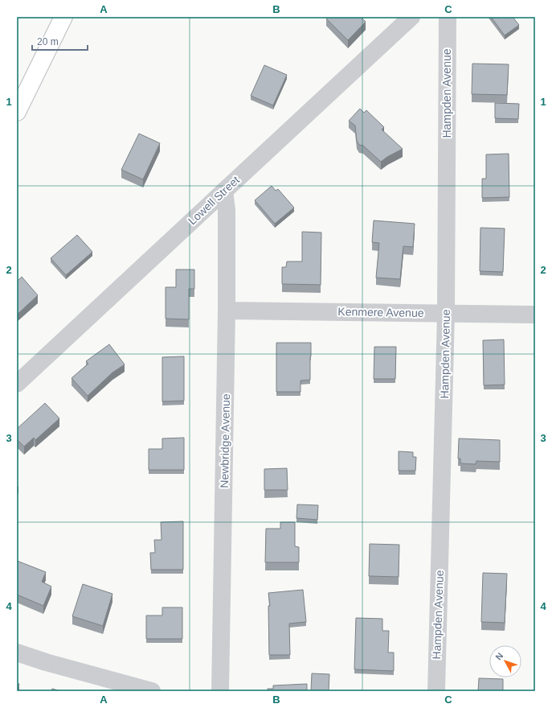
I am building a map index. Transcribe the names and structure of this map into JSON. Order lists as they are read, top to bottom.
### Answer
{
  "streets": {
    "street": [
      "Hampden Avenue",
      "Lowell Street",
      "Kenmere Avenue",
      "Newbridge Avenue"
    ]
  },
  "crossings": [
    ["Hampden Avenue", "Kenmere Avenue"],
    ["Lowell Street", "Newbridge Avenue"],
    ["Kenmere Avenue", "Newbridge Avenue"]
  ],
  "scale_bar": "20 m",
  "north": "top left",
  "grid": {
    "columns": ["A", "B", "C"],
    "rows": [
      "1",
      "2",
      "3",
      "4"
    ]
  }
}
